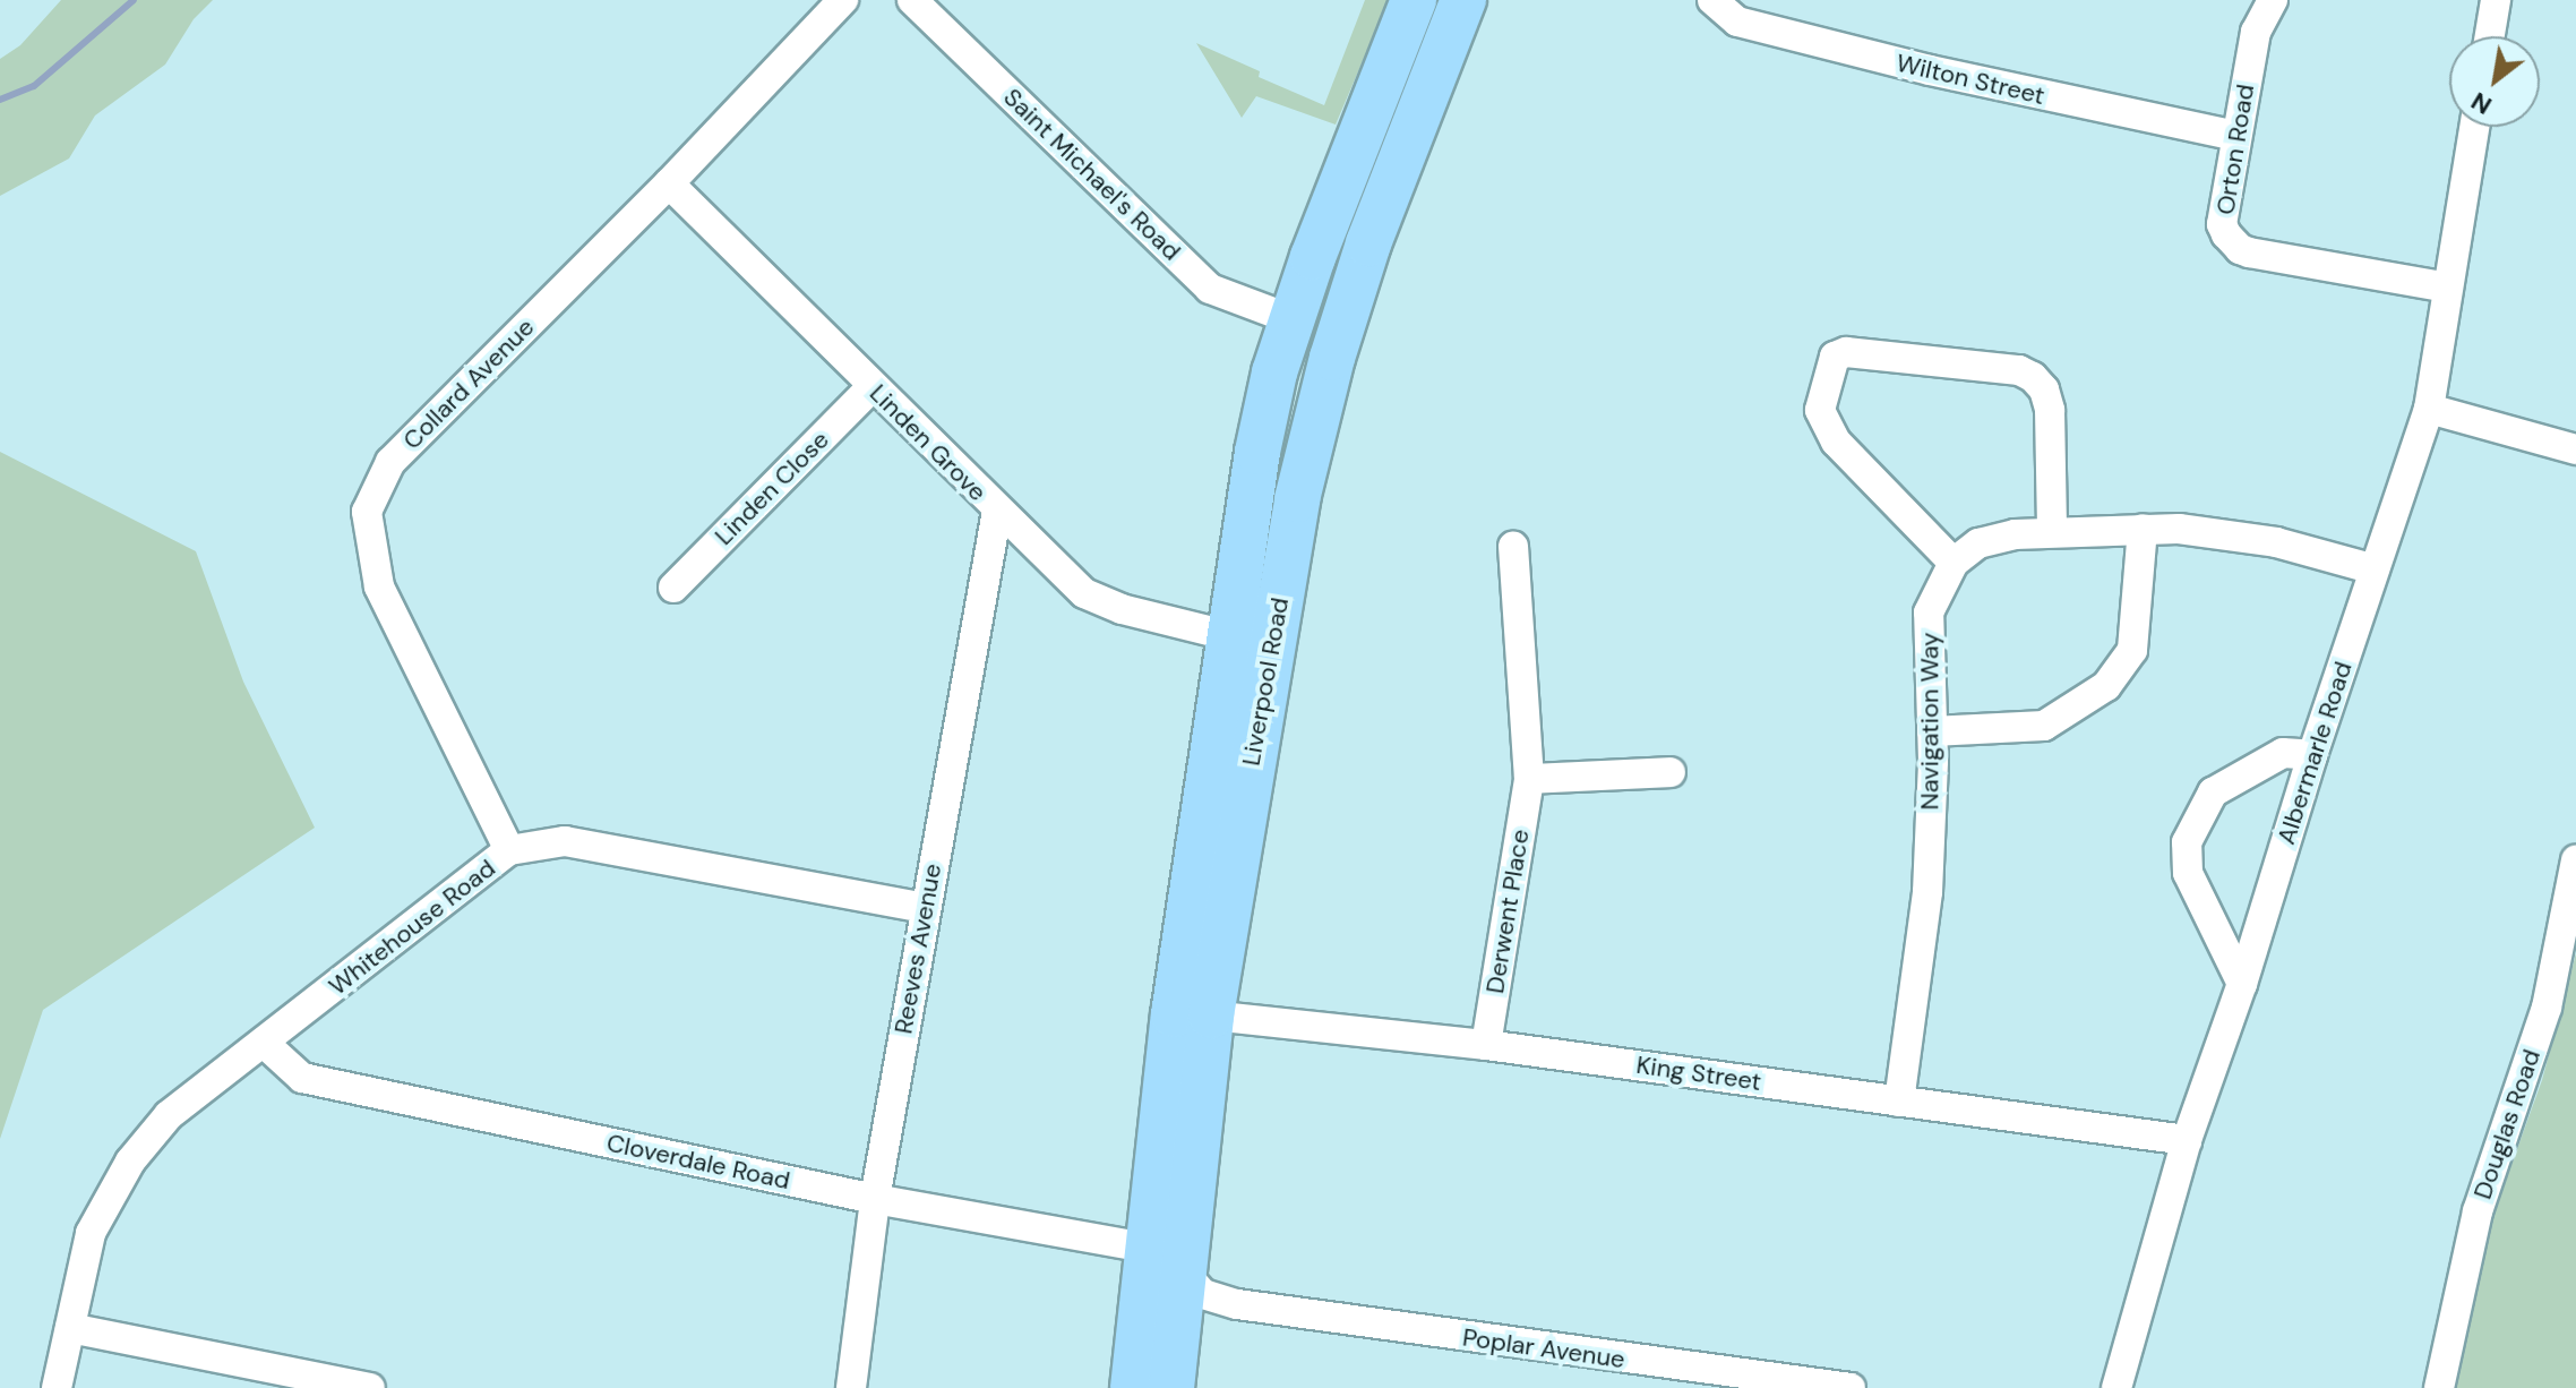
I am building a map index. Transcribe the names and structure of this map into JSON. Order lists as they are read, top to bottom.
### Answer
{
  "streets": {
    "highway": ["Liverpool Road"],
    "street": [
      "Wilton Street",
      "Orton Road",
      "Saint Michael's Road",
      "Collard Avenue",
      "Linden Grove",
      "Linden Close",
      "Navigation Way",
      "Albermarle Road",
      "Derwent Place",
      "Whitehouse Road",
      "Reeves Avenue",
      "King Street",
      "Douglas Road",
      "Cloverdale Road",
      "Poplar Avenue"
    ]
  },
  "crossings": [
    ["Wilton Street", "Orton Road"],
    ["Orton Road", "Albermarle Road"],
    ["Saint Michael's Road", "Liverpool Road"],
    ["Collard Avenue", "Linden Grove"],
    ["Collard Avenue", "Whitehouse Road"],
    ["Linden Grove", "Linden Close"],
    ["Linden Grove", "Liverpool Road"],
    ["Linden Grove", "Reeves Avenue"],
    ["Liverpool Road", "King Street"],
    ["Liverpool Road", "Cloverdale Road"],
    ["Liverpool Road", "Poplar Avenue"],
    ["Navigation Way", "King Street"],
    ["Albermarle Road", "King Street"],
    ["Derwent Place", "King Street"],
    ["Whitehouse Road", "Reeves Avenue"],
    ["Whitehouse Road", "Cloverdale Road"],
    ["Reeves Avenue", "Cloverdale Road"],
    ["Cloverdale Road", "Poplar Avenue"]
  ],
  "north": "bottom left"
}
